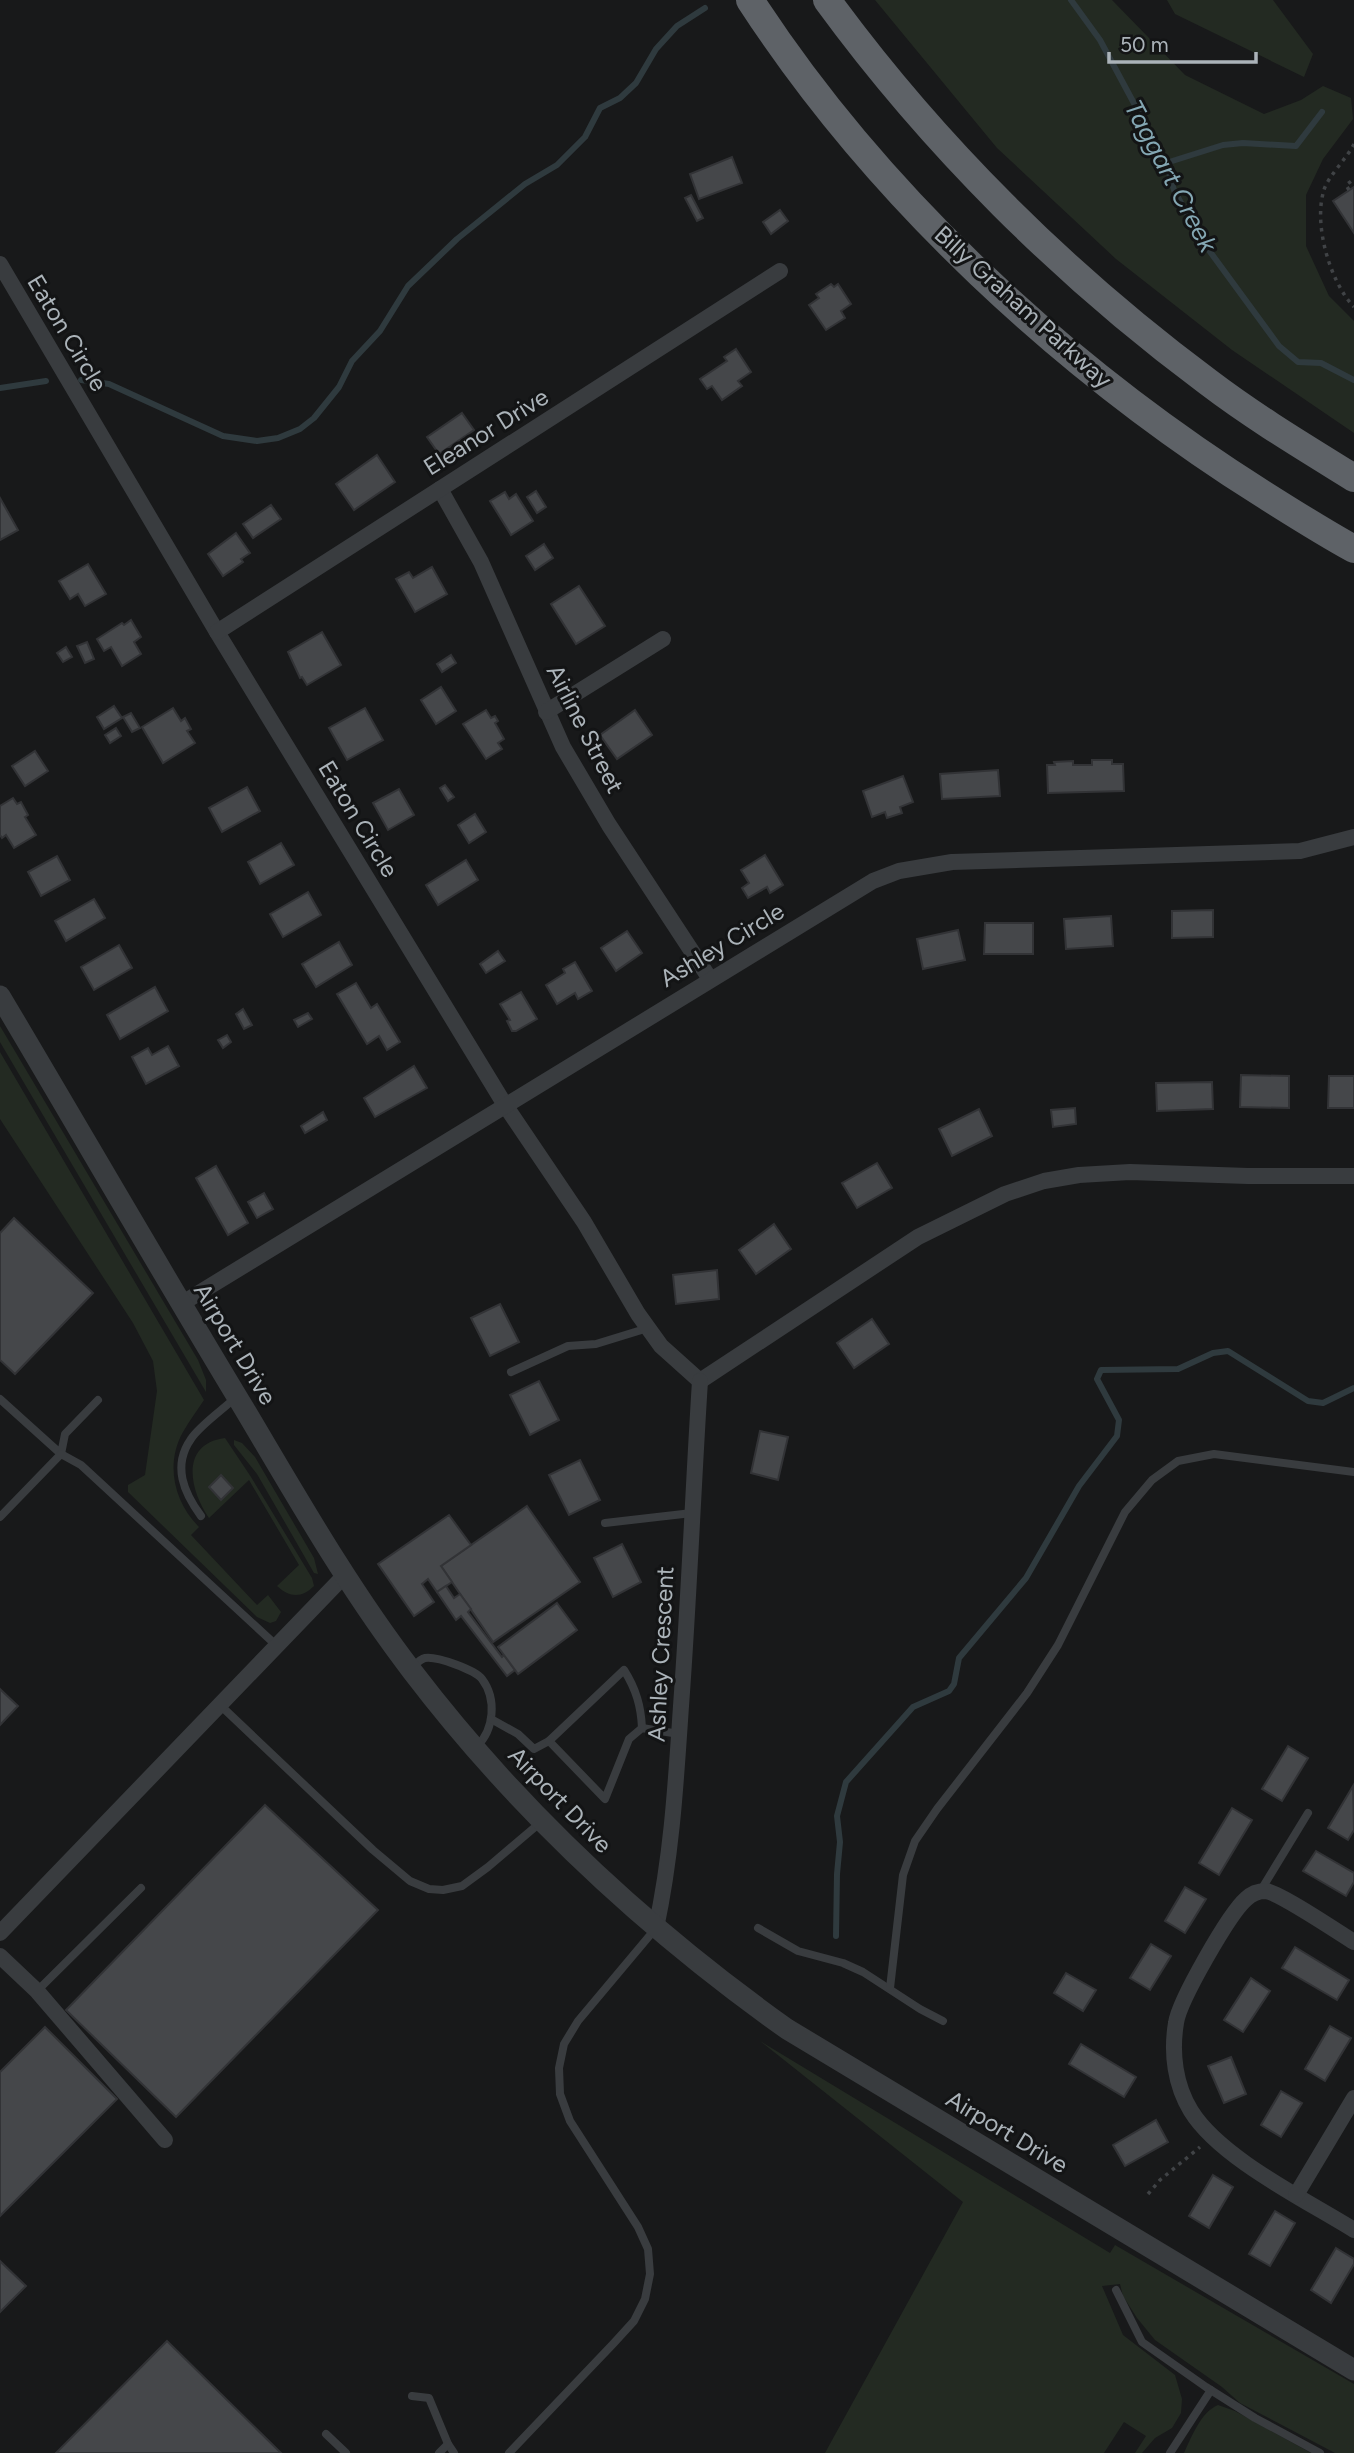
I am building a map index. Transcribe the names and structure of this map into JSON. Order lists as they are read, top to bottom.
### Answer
{
  "streets": {
    "highway": ["Billy Graham Parkway"],
    "street": [
      "Eaton Circle",
      "Eleanor Drive",
      "Airline Street",
      "Ashley Circle",
      "Airport Drive",
      "Ashley Crescent"
    ]
  },
  "crossings": [
    ["Eaton Circle", "Eleanor Drive"],
    ["Eaton Circle", "Ashley Circle"],
    ["Eaton Circle", "Ashley Crescent"],
    ["Eleanor Drive", "Airline Street"],
    ["Airline Street", "Ashley Circle"],
    ["Ashley Circle", "Airport Drive"],
    ["Airport Drive", "Ashley Crescent"]
  ],
  "water": ["Taggart Creek"],
  "scale_bar": "50 m"
}
